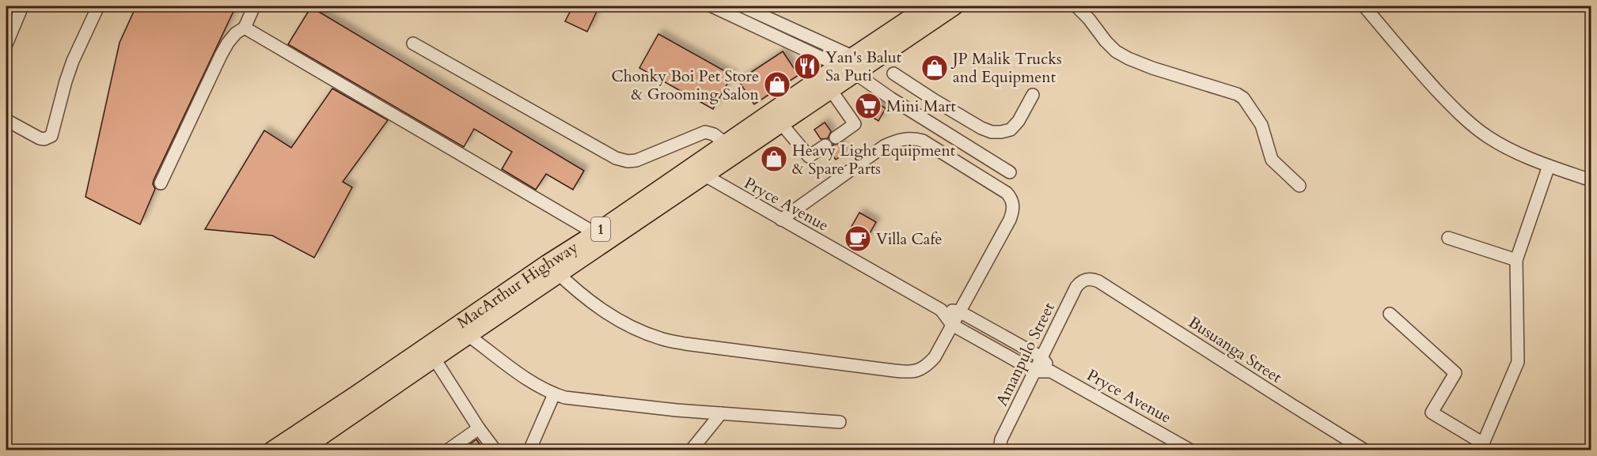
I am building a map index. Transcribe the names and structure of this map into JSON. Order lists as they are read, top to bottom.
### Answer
{
  "streets": {
    "highway": ["1", "MacArthur Highway"],
    "street": ["Pryce Avenue", "Busuanga Street", "Amanpulo Street"]
  },
  "crossings": [
    ["Pryce Avenue", "MacArthur Highway"],
    ["Pryce Avenue", "Amanpulo Street"],
    ["Busuanga Street", "Amanpulo Street"]
  ],
  "places": {
    "restaurant": ["Yan's Balut Sa Puti"],
    "shop": ["JP Malik Trucks and Equipment", "Chonky Boi Pet Store & Grooming Salon", "Heavy Light Equipment & Spare Parts"],
    "supermarket": ["Mini Mart"],
    "cafe": ["Villa Cafe"]
  }
}
